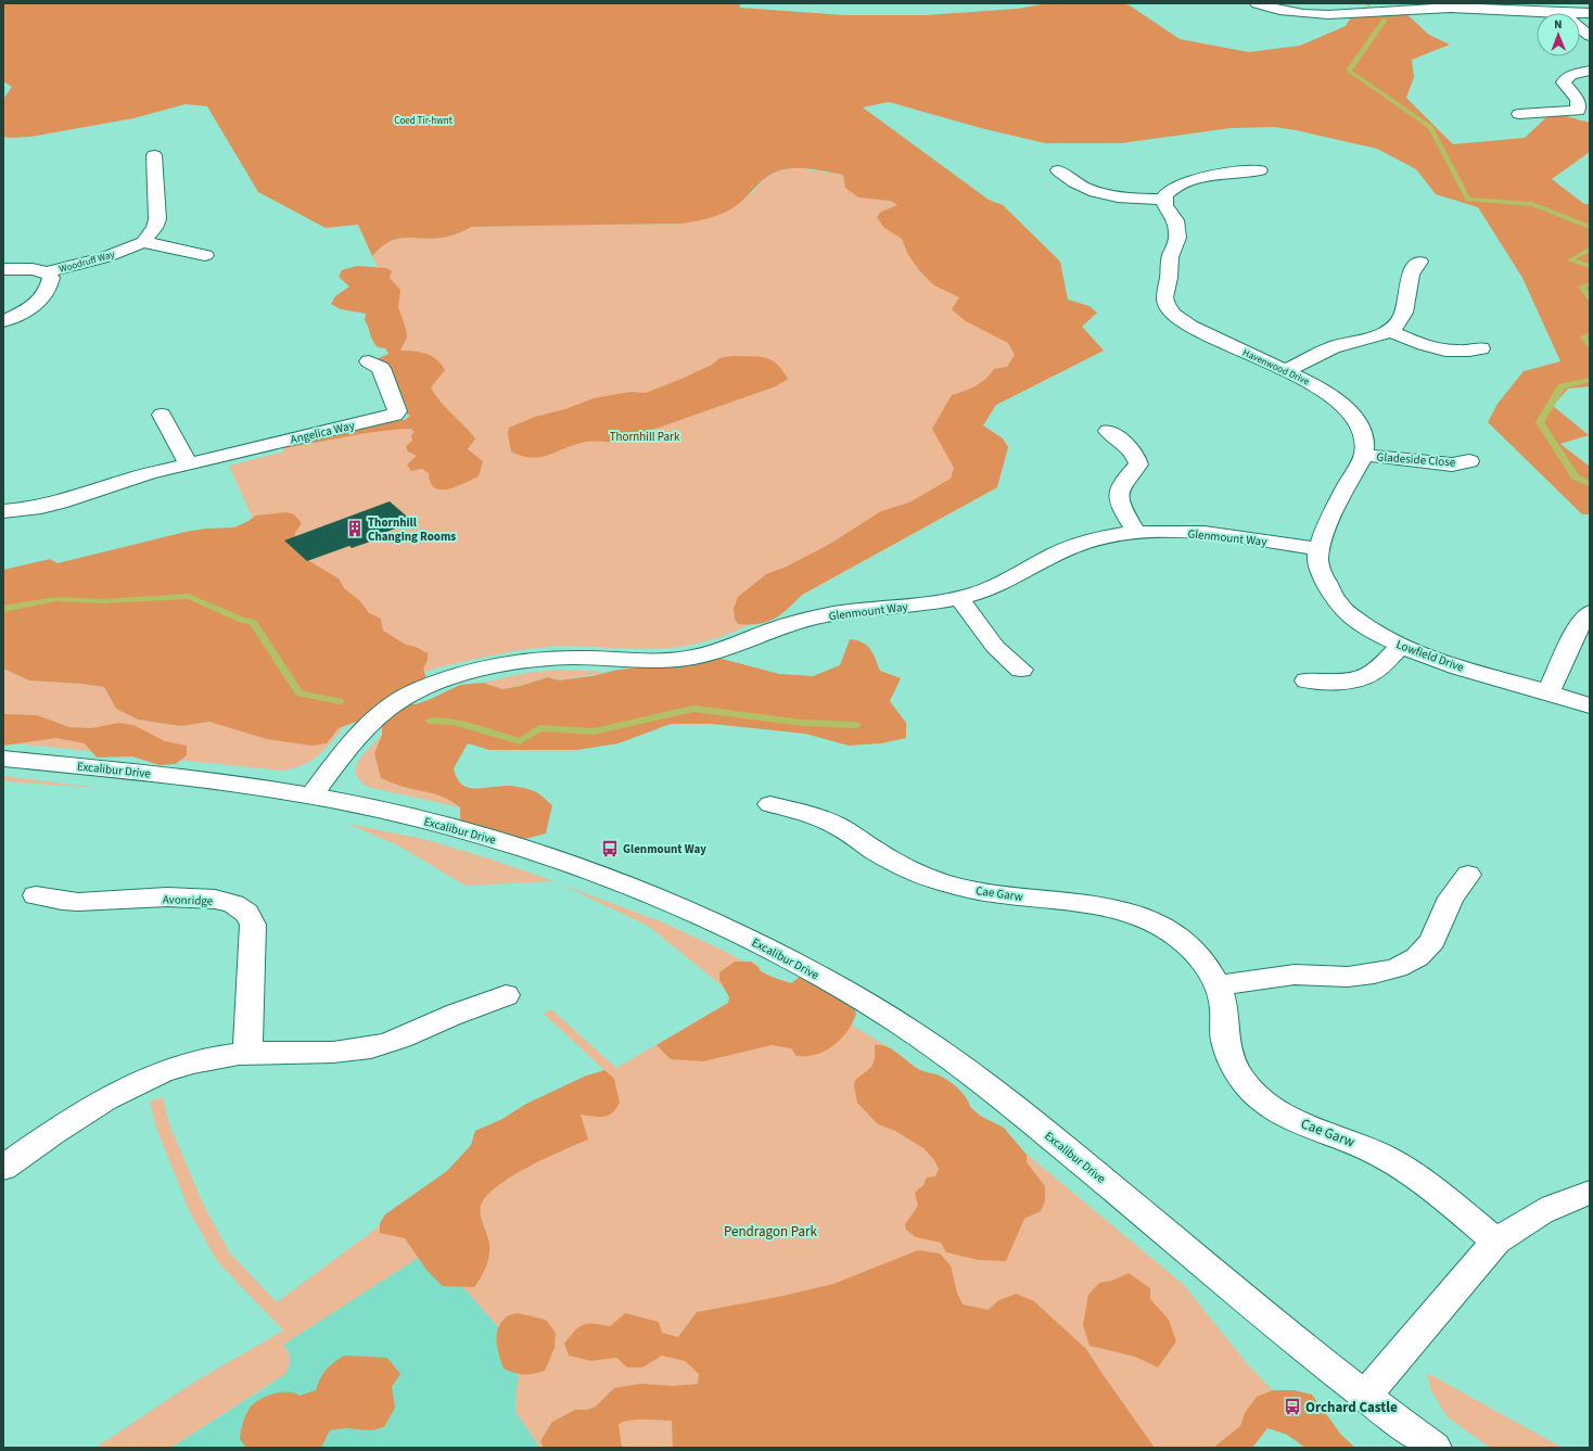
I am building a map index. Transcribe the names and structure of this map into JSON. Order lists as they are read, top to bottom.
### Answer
{
  "streets": {
    "street": [
      "Woodruff Way",
      "Havenwood Drive",
      "Angelica Way",
      "Gladeside Close",
      "Glenmount Way",
      "Lowfield Drive",
      "Excalibur Drive",
      "Cae Garw",
      "Avonridge"
    ]
  },
  "crossings": [
    ["Havenwood Drive", "Gladeside Close"],
    ["Glenmount Way", "Lowfield Drive"],
    ["Glenmount Way", "Excalibur Drive"]
  ],
  "parks": ["Coed Tir-hwnt", "Thornhill Park", "Pendragon Park"],
  "places": {
    "building": ["Thornhill Changing Rooms"],
    "bus stop": ["Glenmount Way", "Orchard Castle"]
  },
  "north": "top"
}
